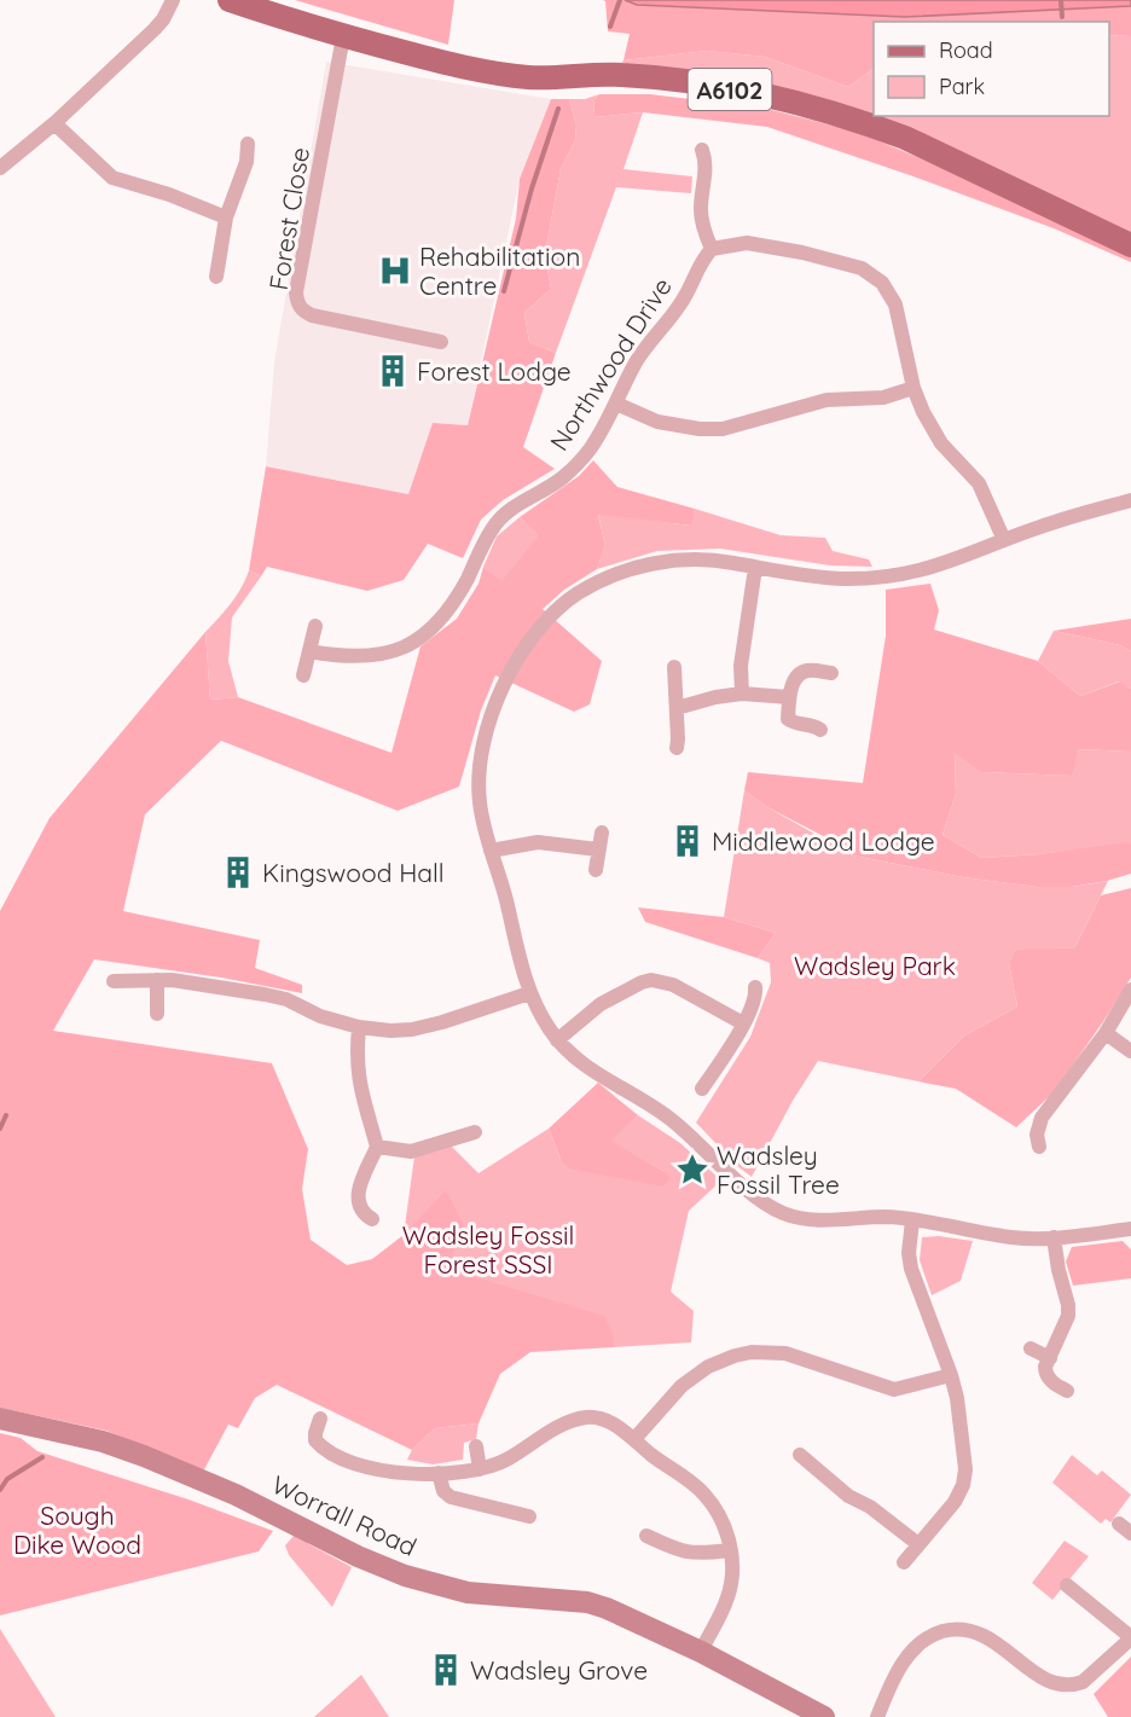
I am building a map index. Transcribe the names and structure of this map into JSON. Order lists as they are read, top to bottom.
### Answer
{
  "streets": {
    "main road": ["A6102"],
    "street": ["Forest Close", "Northwood Drive", "Worrall Road"]
  },
  "crossings": [
    ["A6102", "Forest Close"]
  ],
  "parks": ["Wadsley Park", "Wadsley Fossil Forest SSSI", "Sough Dike Wood"],
  "places": {
    "hospital": ["Rehabilitation Centre"],
    "building": [
      "Forest Lodge",
      "Middlewood Lodge",
      "Kingswood Hall",
      "Wadsley Grove"
    ],
    "place": ["Wadsley Fossil Tree"]
  },
  "legend": ["Road", "Park"]
}
